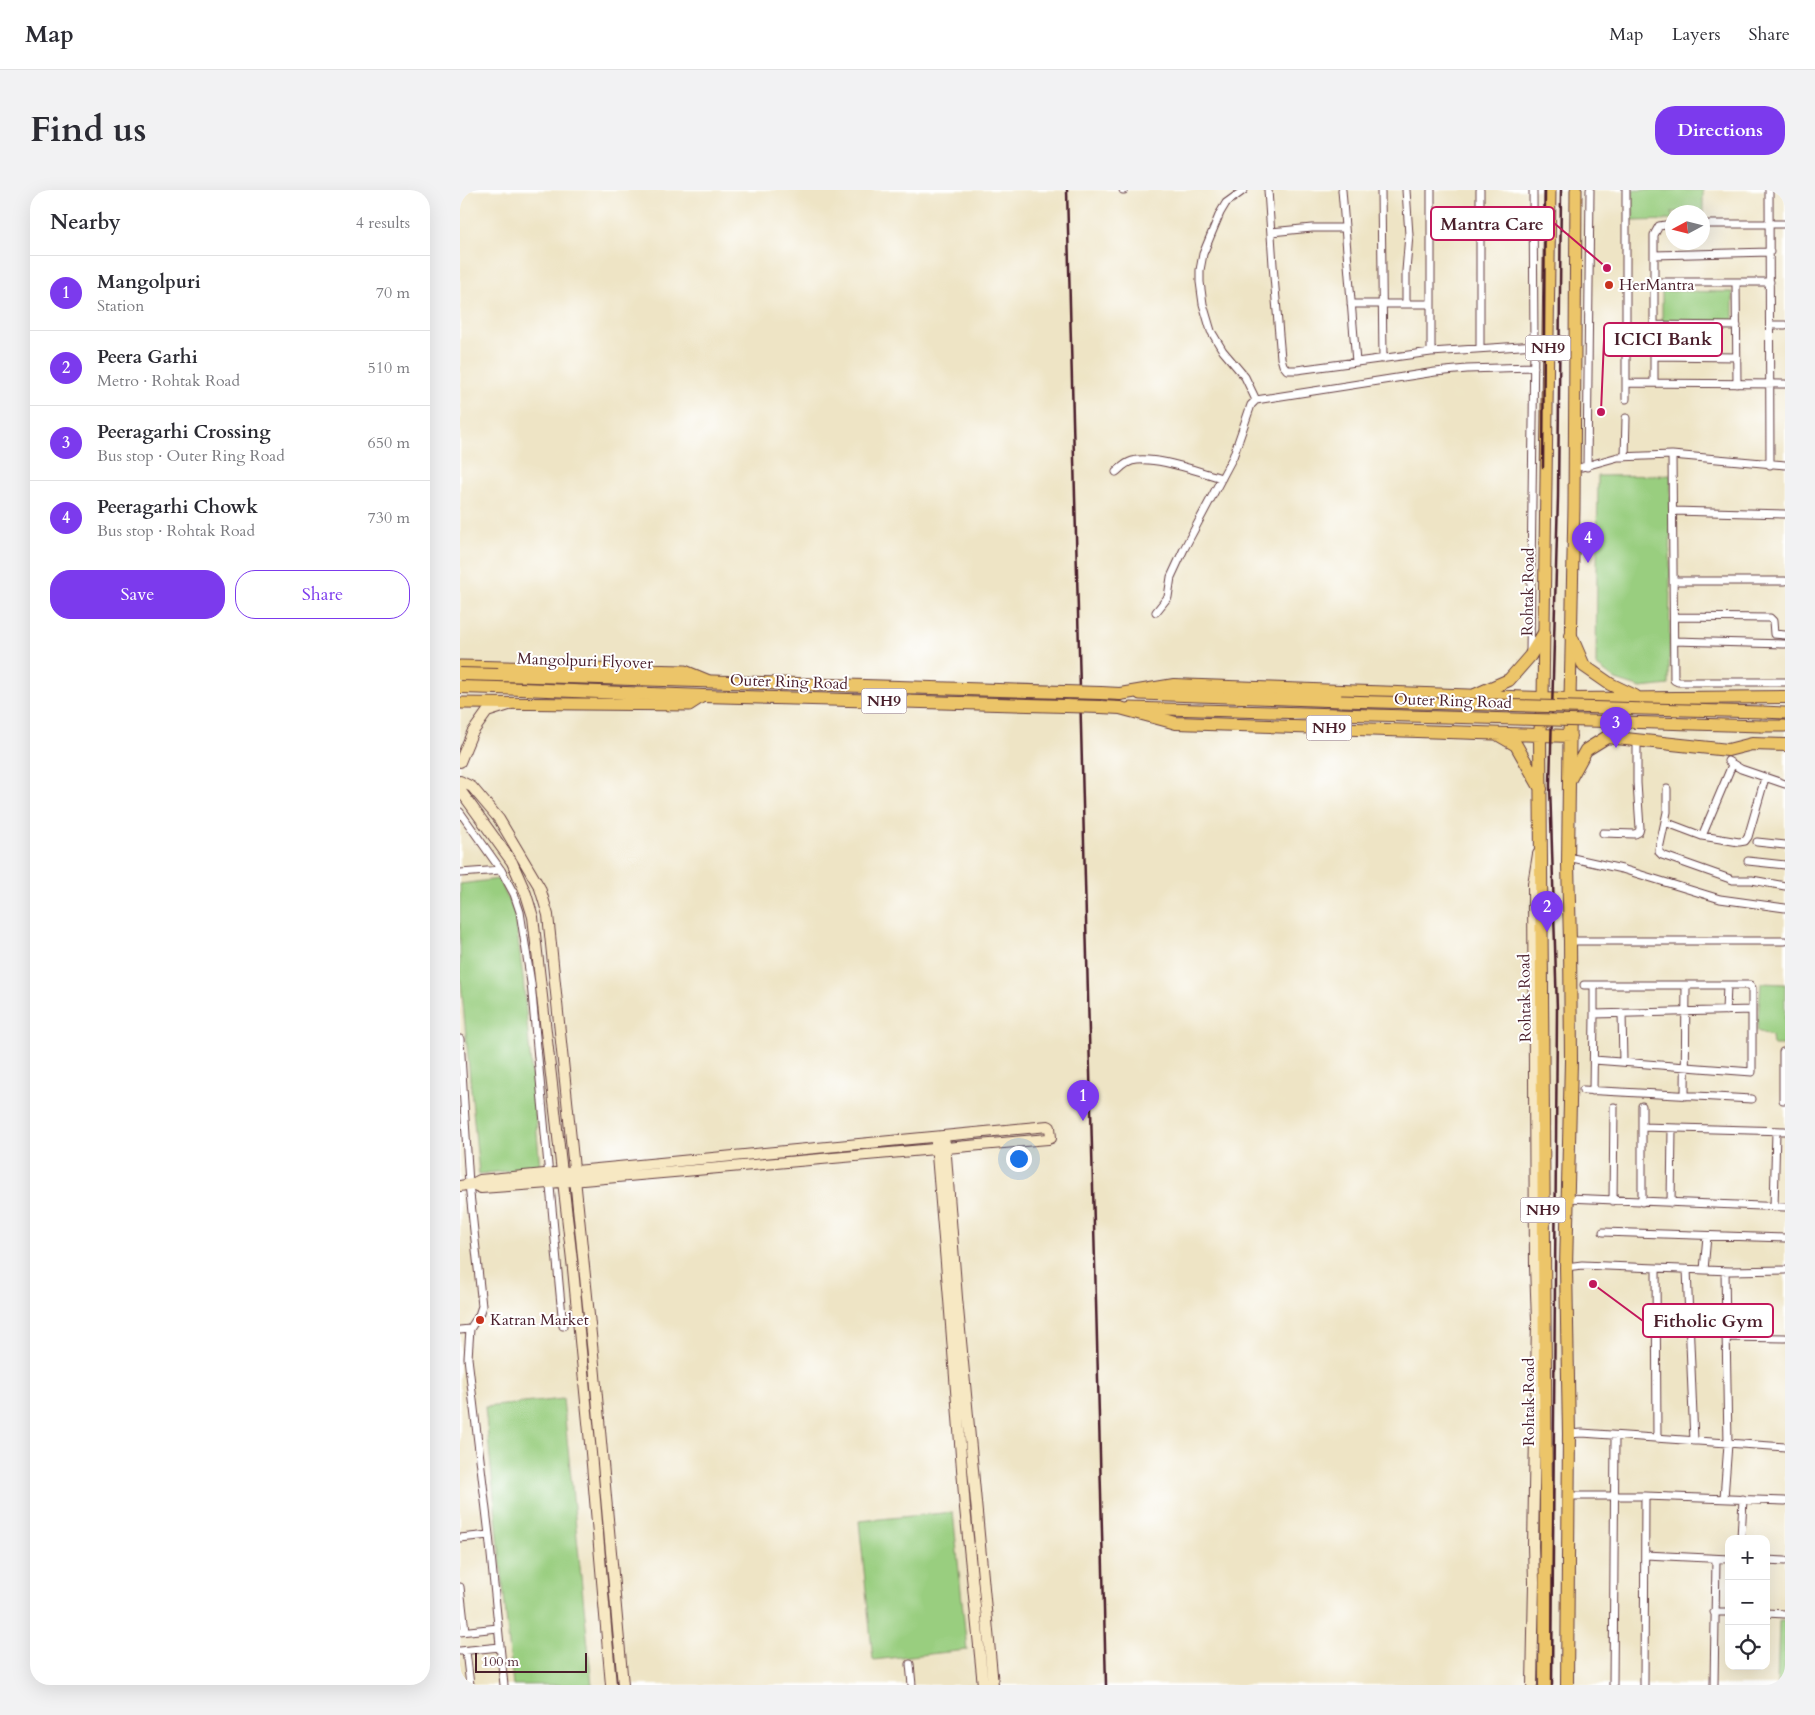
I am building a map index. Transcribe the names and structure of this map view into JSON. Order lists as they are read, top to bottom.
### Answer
{
  "streets": {
    "highway": [
      "NH9",
      "Rohtak Road",
      "Mangolpuri Flyover",
      "Outer Ring Road"
    ]
  },
  "crossings": [
    ["NH9", "Outer Ring Road"],
    ["Rohtak Road", "Outer Ring Road"],
    ["Mangolpuri Flyover", "Outer Ring Road"]
  ],
  "places": [
    "Mantra Care",
    "HerMantra",
    "ICICI Bank",
    "Fitholic Gym",
    "Katran Market"
  ],
  "scale_bar": "100 m",
  "north": "left",
  "page": {
    "header": "Map",
    "nav": ["Map", "Layers", "Share"],
    "title": "Find us",
    "buttons": [
      "Directions",
      ["Save", "Share"]
    ],
    "heading": ["Nearby", "4 results"],
    "list": [
      {
        "mark": "1",
        "name": "Mangolpuri",
        "note": "Station",
        "value": "70 m"
      },
      {
        "mark": "2",
        "name": "Peera Garhi",
        "note": "Metro · Rohtak Road",
        "value": "510 m"
      },
      {
        "mark": "3",
        "name": "Peeragarhi Crossing",
        "note": "Bus stop · Outer Ring Road",
        "value": "650 m"
      },
      {
        "mark": "4",
        "name": "Peeragarhi Chowk",
        "note": "Bus stop · Rohtak Road",
        "value": "730 m"
      }
    ],
    "pins": [
      "4",
      "3",
      "2",
      "1"
    ],
    "map_buttons": ["+", "−"],
    "scale": "100 m"
  }
}
